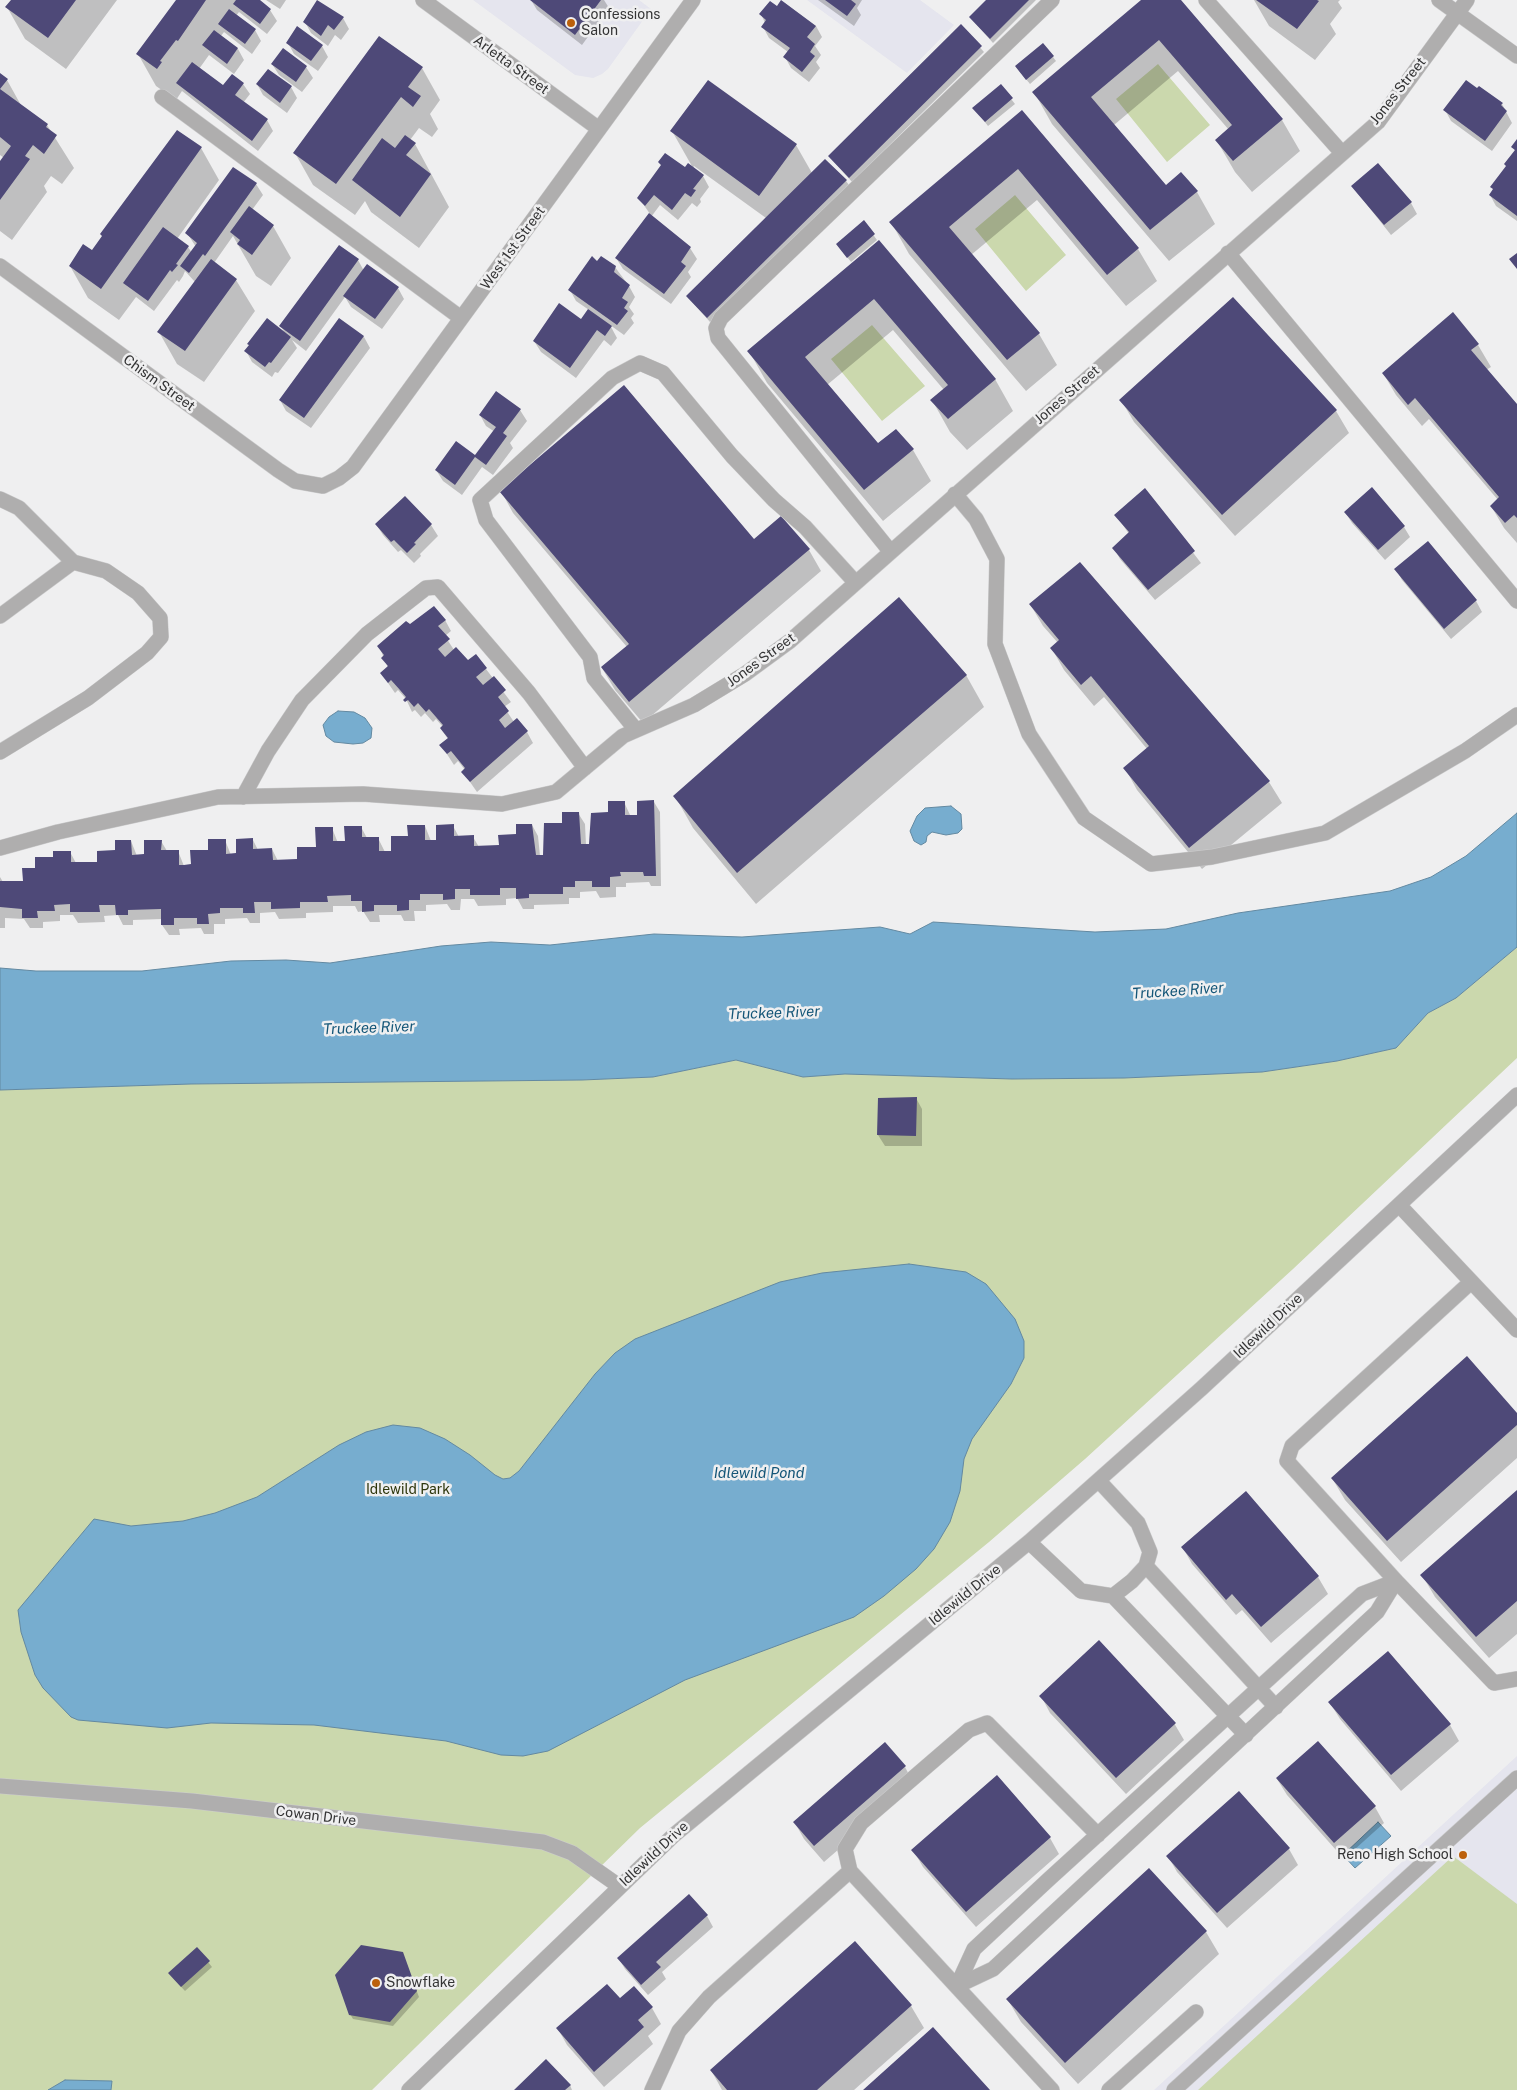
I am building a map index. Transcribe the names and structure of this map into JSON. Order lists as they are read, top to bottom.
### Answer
{
  "streets": {
    "street": [
      "Arletta Street",
      "Jones Street",
      "West 1st Street",
      "Chism Street",
      "Idlewild Drive",
      "Cowan Drive"
    ]
  },
  "crossings": [
    ["Arletta Street", "West 1st Street"],
    ["West 1st Street", "Chism Street"],
    ["Idlewild Drive", "Cowan Drive"]
  ],
  "water": ["Truckee River", "Idlewild Pond"],
  "parks": ["Idlewild Park"],
  "places": ["Confessions Salon", "Reno High School", "Snowflake"]
}
